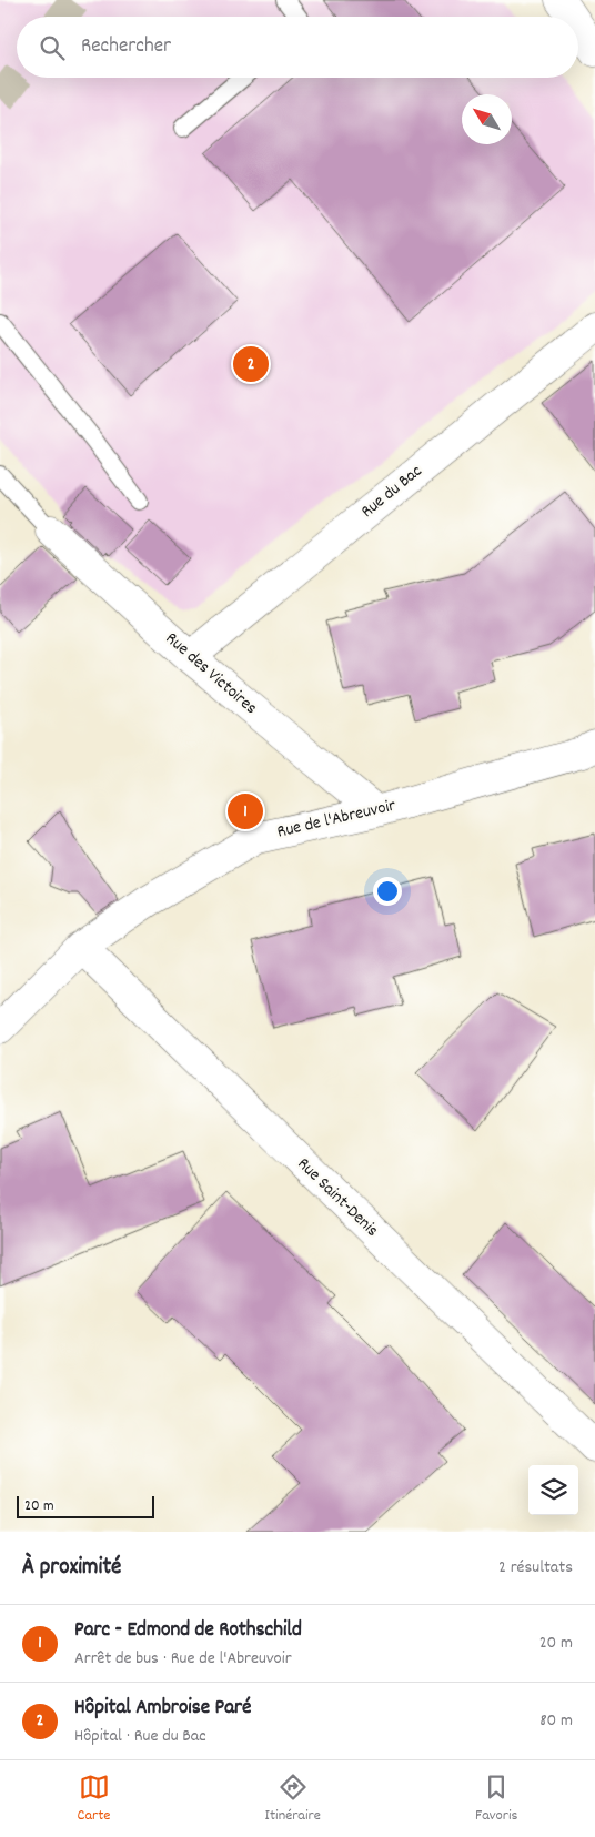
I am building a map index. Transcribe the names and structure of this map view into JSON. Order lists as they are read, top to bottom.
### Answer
{
  "streets": {
    "street": [
      "Rue du Bac",
      "Rue des Victoires",
      "Rue de l'Abreuvoir",
      "Rue Saint-Denis"
    ]
  },
  "crossings": [
    ["Rue du Bac", "Rue des Victoires"],
    ["Rue des Victoires", "Rue de l'Abreuvoir"],
    ["Rue de l'Abreuvoir", "Rue Saint-Denis"]
  ],
  "scale_bar": "20 m",
  "north": "top left",
  "page": {
    "search": "Rechercher",
    "pins": ["2", "1"],
    "scale": "20 m",
    "heading": ["À proximité", "2 résultats"],
    "list": [
      {
        "mark": "1",
        "name": "Parc - Edmond de Rothschild",
        "note": "Arrêt de bus · Rue de l'Abreuvoir",
        "value": "20 m"
      },
      {
        "mark": "2",
        "name": "Hôpital Ambroise Paré",
        "note": "Hôpital · Rue du Bac",
        "value": "80 m"
      }
    ],
    "nav": ["Carte", "Itinéraire", "Favoris"]
  }
}
